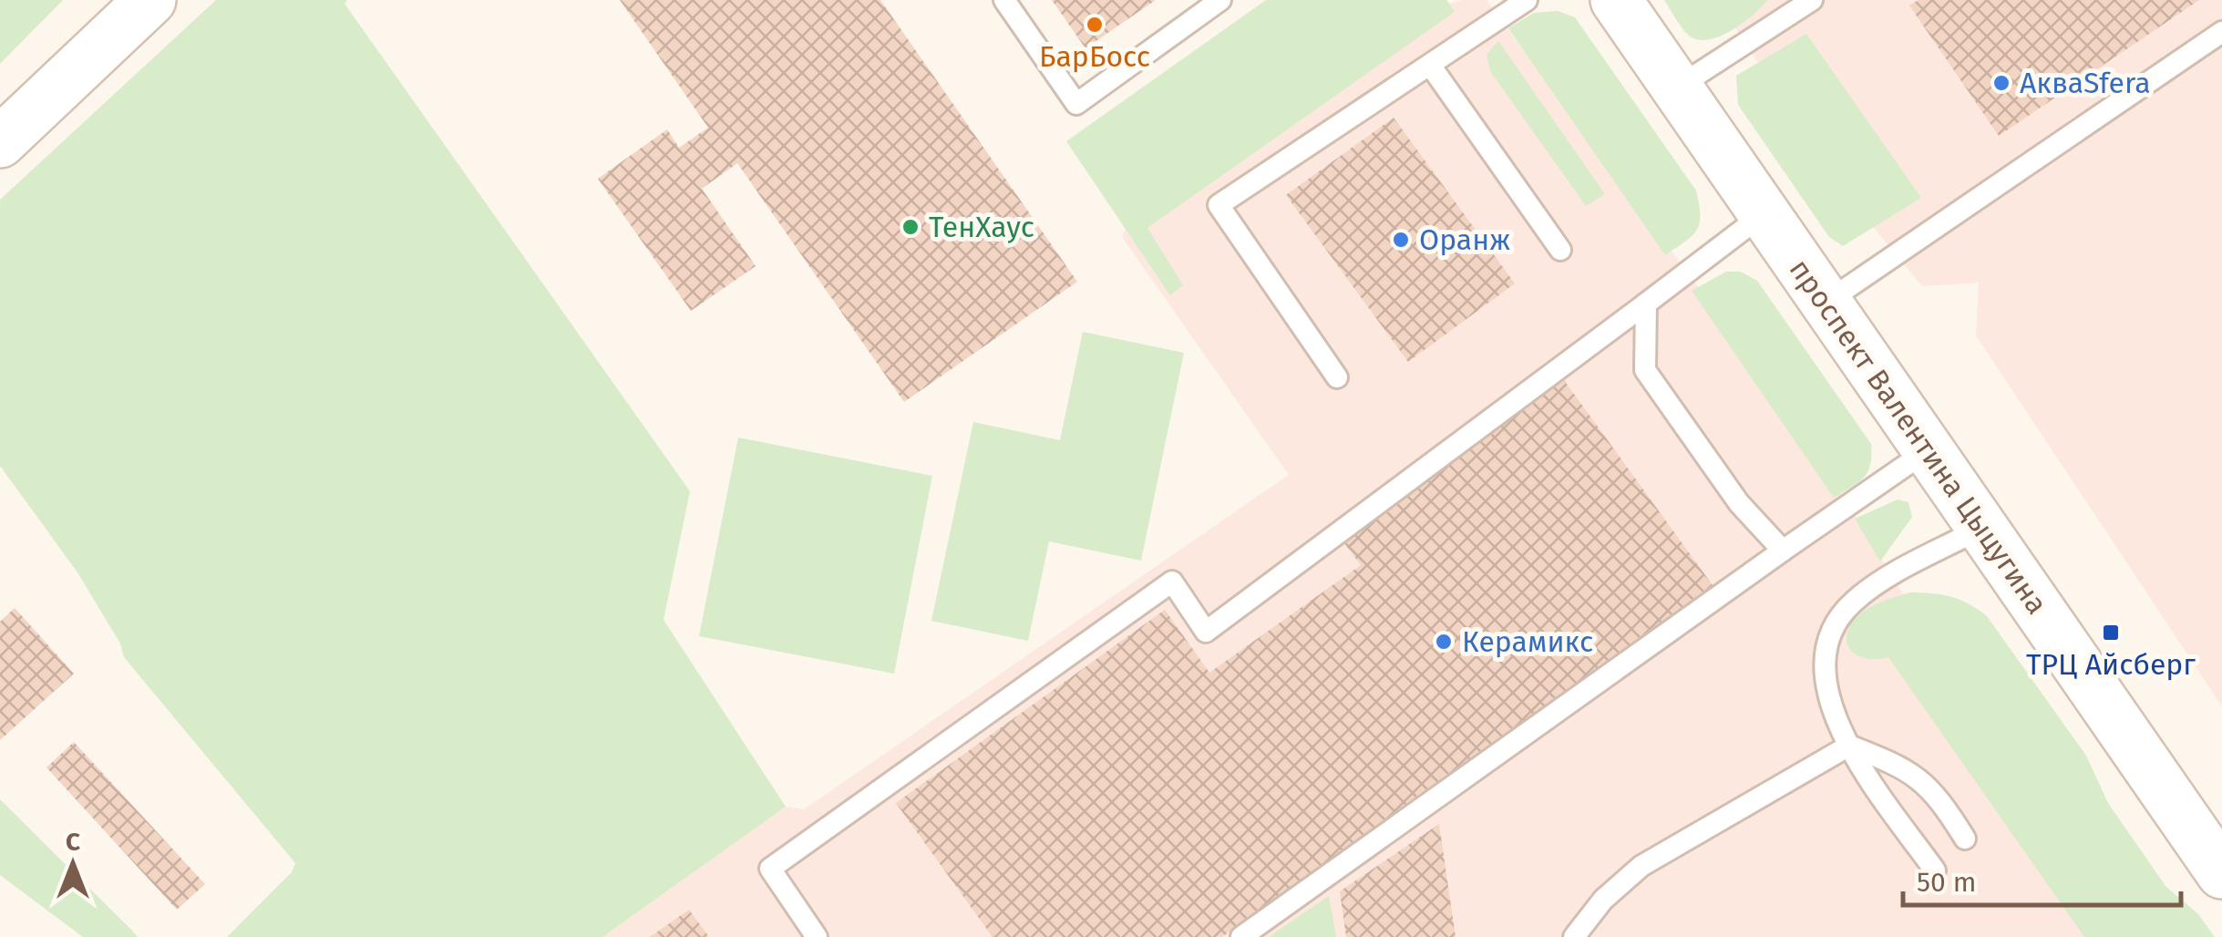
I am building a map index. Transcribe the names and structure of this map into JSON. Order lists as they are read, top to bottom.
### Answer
{
  "streets": {
    "street": ["проспект Валентина Цыцугина"]
  },
  "places": {
    "other": [
      "БарБосс",
      "АкваSfera",
      "ТенХаус",
      "Оранж",
      "Керамикс"
    ],
    "transit": ["ТРЦ Айсберг"]
  },
  "scale_bar": "50 m",
  "north": "top"
}
